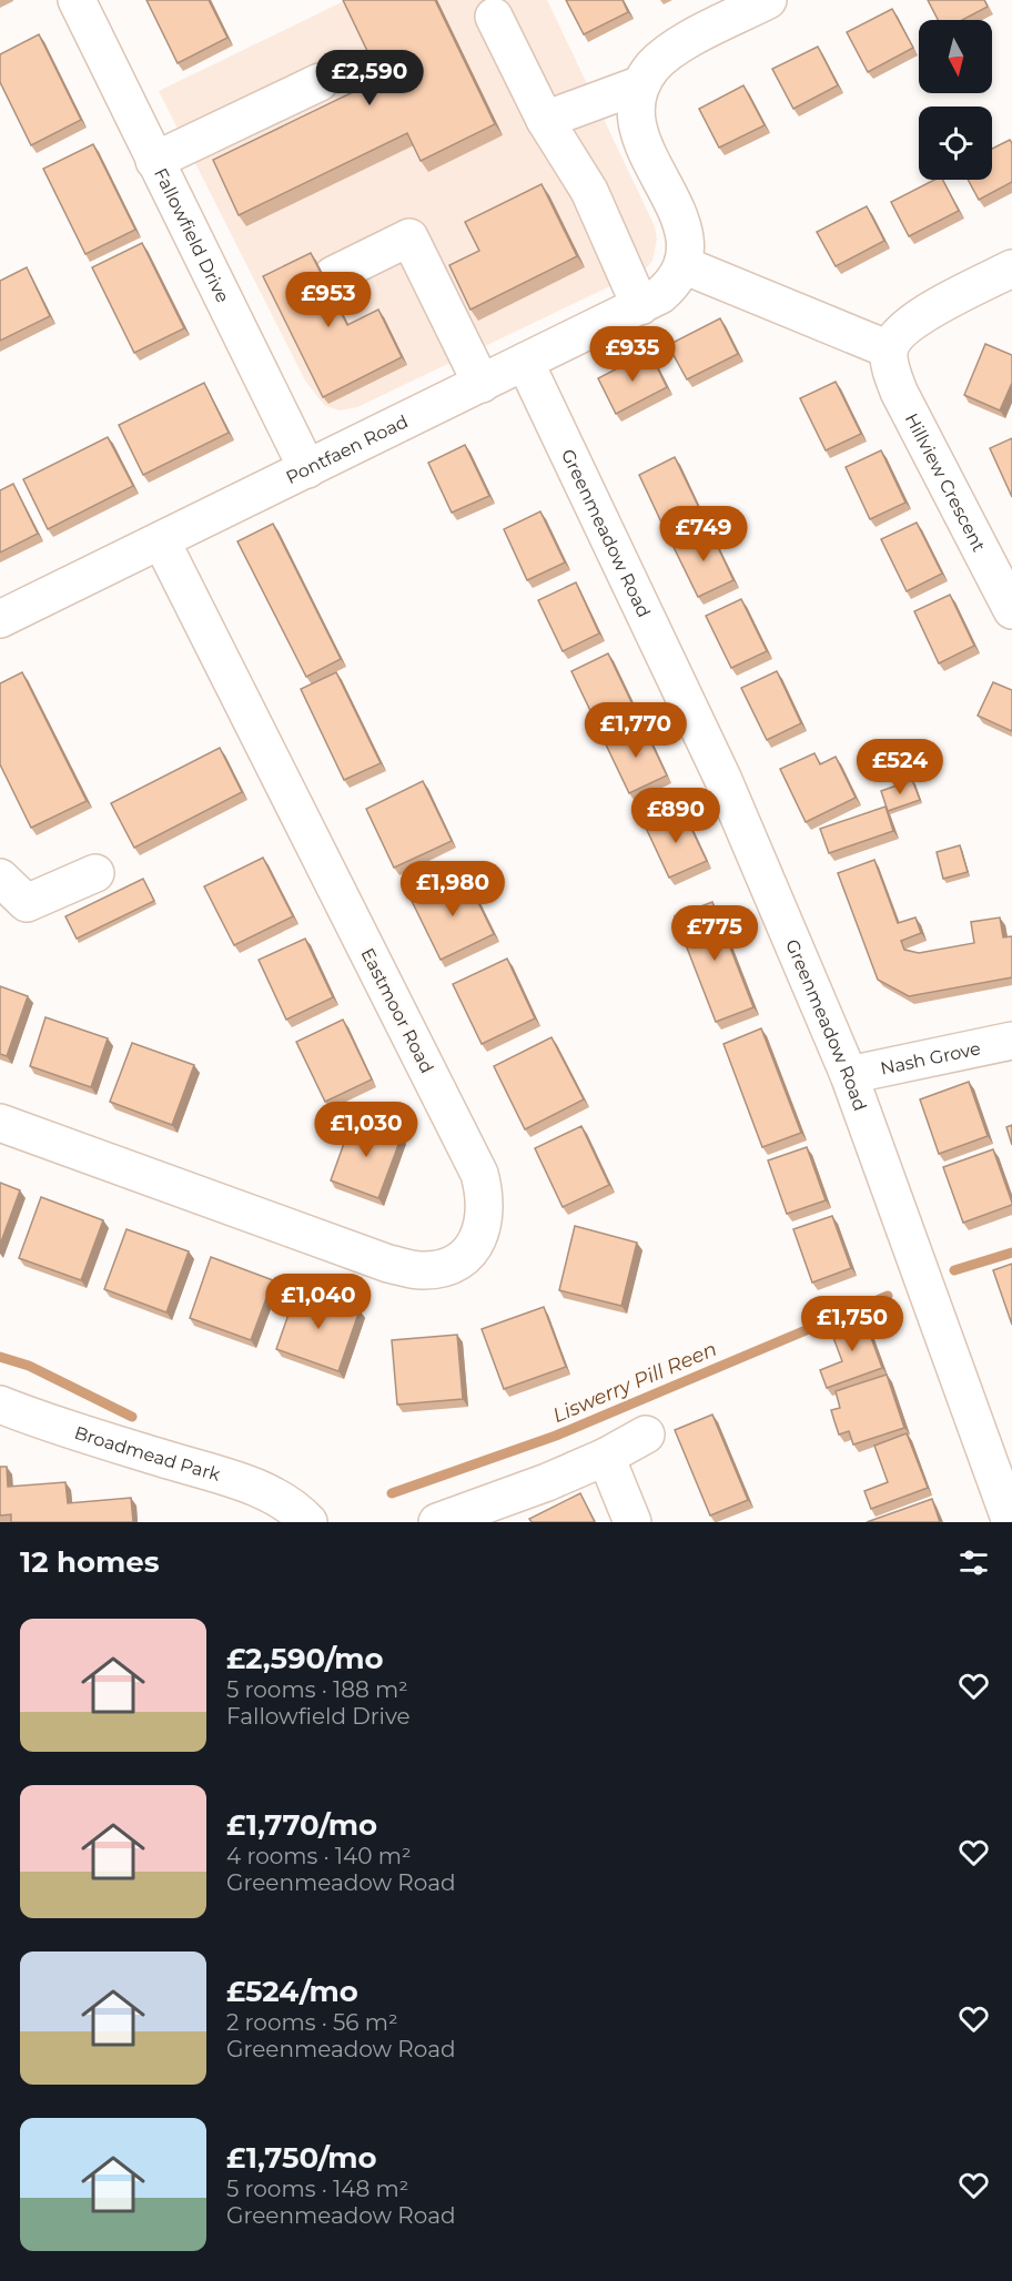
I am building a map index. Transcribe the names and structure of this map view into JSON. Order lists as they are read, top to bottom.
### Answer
{
  "streets": {
    "street": [
      "Fallowfield Drive",
      "Pontfaen Road",
      "Hillview Crescent",
      "Greenmeadow Road",
      "Eastmoor Road",
      "Nash Grove",
      "Broadmead Park"
    ]
  },
  "crossings": [
    ["Fallowfield Drive", "Pontfaen Road"],
    ["Pontfaen Road", "Greenmeadow Road"],
    ["Pontfaen Road", "Eastmoor Road"],
    ["Greenmeadow Road", "Nash Grove"]
  ],
  "water": ["Liswerry Pill Reen"],
  "north": "bottom",
  "page": {
    "price": [
      "£2,590",
      "£953",
      "£935",
      "£749",
      "£1,770",
      "£524",
      "£890",
      "£1,980",
      "£775",
      "£1,030",
      "£1,040",
      "£1,750"
    ],
    "heading": "12 homes",
    "list": [
      {
        "name": "£2,590/mo",
        "note": "5 rooms · 188 m² · Fallowfield Drive"
      },
      {
        "name": "£1,770/mo",
        "note": "4 rooms · 140 m² · Greenmeadow Road"
      },
      {
        "name": "£524/mo",
        "note": "2 rooms · 56 m² · Greenmeadow Road"
      },
      {
        "name": "£1,750/mo",
        "note": "5 rooms · 148 m² · Greenmeadow Road"
      }
    ]
  }
}
